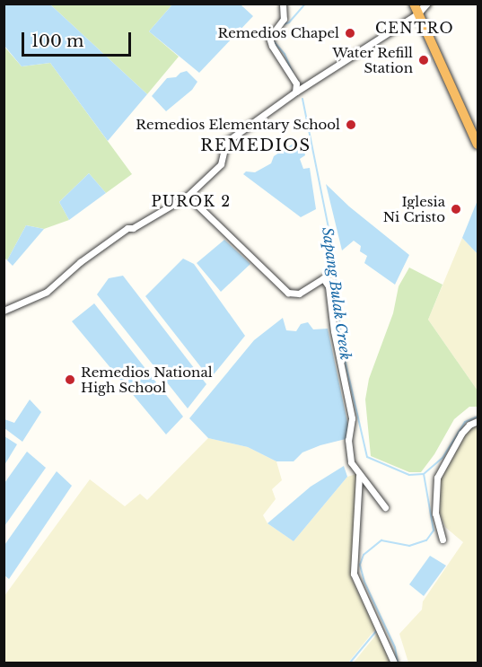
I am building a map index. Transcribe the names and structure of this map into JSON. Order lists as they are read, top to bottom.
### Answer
{
  "districts": ["CENTRO", "REMEDIOS", "PUROK 2"],
  "water": ["Sapang Bulak Creek"],
  "places": [
    "Remedios Chapel",
    "Water Refill Station",
    "Remedios Elementary School",
    "Iglesia Ni Cristo",
    "Remedios National High School"
  ],
  "scale_bar": "100 m"
}
